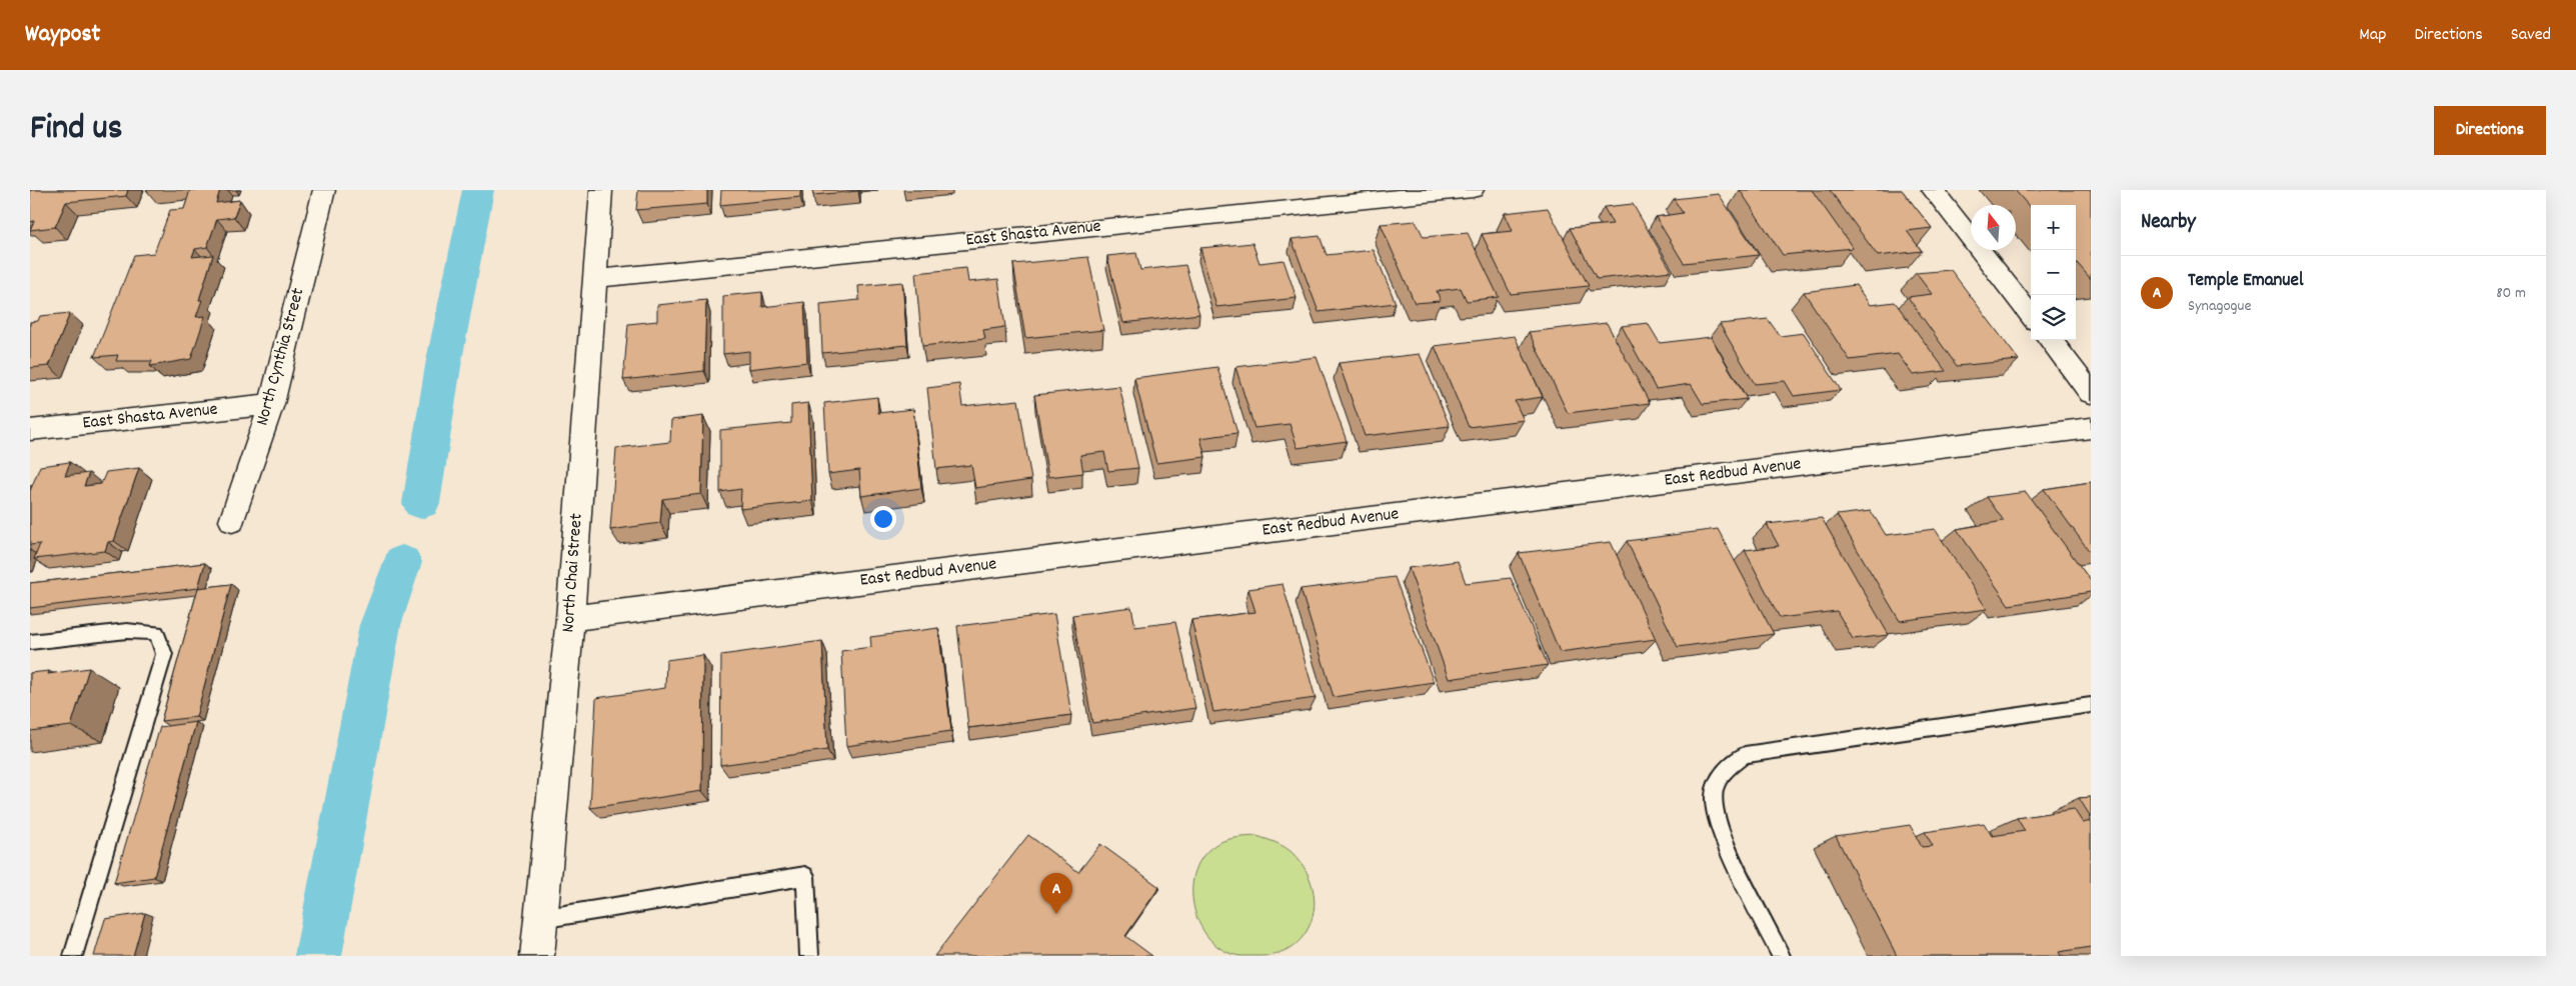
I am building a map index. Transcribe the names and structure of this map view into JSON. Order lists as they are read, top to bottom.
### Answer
{
  "streets": {
    "street": [
      "East Shasta Avenue",
      "North Cynthia Street",
      "East Redbud Avenue",
      "North Chai Street"
    ]
  },
  "crossings": [
    ["East Shasta Avenue", "North Cynthia Street"],
    ["East Shasta Avenue", "North Chai Street"],
    ["East Redbud Avenue", "North Chai Street"]
  ],
  "north": "top",
  "page": {
    "header": "Waypost",
    "nav": ["Map", "Directions", "Saved"],
    "title": "Find us",
    "buttons": "Directions",
    "heading": "Nearby",
    "map_buttons": ["+", "−"],
    "list": [
      {
        "mark": "A",
        "name": "Temple Emanuel",
        "note": "Synagogue",
        "value": "80 m"
      }
    ],
    "pins": "A"
  }
}
